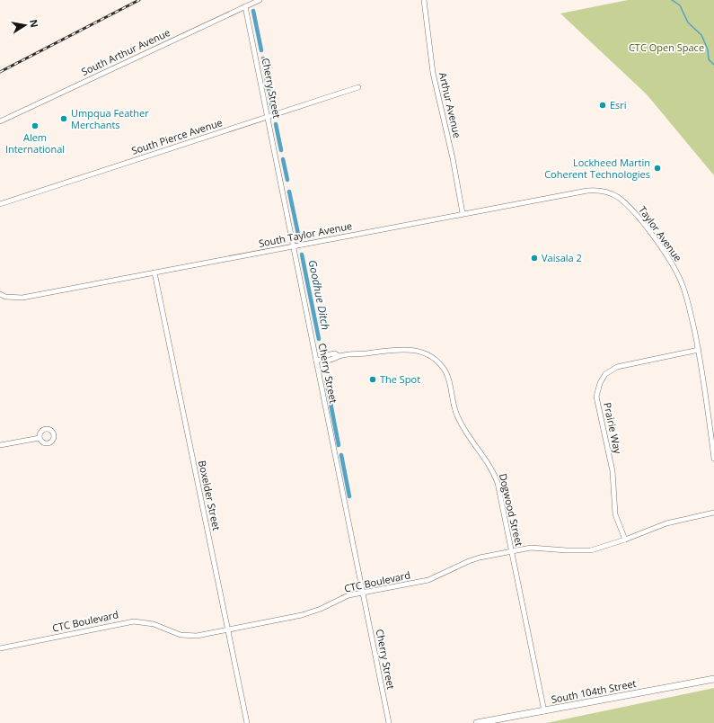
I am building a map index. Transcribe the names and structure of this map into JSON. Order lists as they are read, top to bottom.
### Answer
{
  "streets": {
    "street": [
      "South Arthur Avenue",
      "Cherry Street",
      "Arthur Avenue",
      "South Pierce Avenue",
      "Taylor Avenue",
      "South Taylor Avenue",
      "Prairie Way",
      "Boxelder Street",
      "Dogwood Street",
      "CTC Boulevard",
      "South 104th Street"
    ]
  },
  "crossings": [
    ["South Arthur Avenue", "Cherry Street"],
    ["Cherry Street", "South Pierce Avenue"],
    ["Cherry Street", "South Taylor Avenue"],
    ["Cherry Street", "Dogwood Street"],
    ["Cherry Street", "CTC Boulevard"],
    ["Arthur Avenue", "South Taylor Avenue"],
    ["Taylor Avenue", "South Taylor Avenue"],
    ["Taylor Avenue", "Prairie Way"],
    ["South Taylor Avenue", "Boxelder Street"],
    ["Prairie Way", "CTC Boulevard"],
    ["Boxelder Street", "CTC Boulevard"],
    ["Dogwood Street", "CTC Boulevard"],
    ["Dogwood Street", "South 104th Street"]
  ],
  "water": ["Goodhue Ditch"],
  "parks": ["CTC Open Space"],
  "places": [
    "Esri",
    "Umpqua Feather Merchants",
    "Alem International",
    "Lockheed Martin Coherent Technologies",
    "Vaisala 2",
    "The Spot"
  ],
  "north": "right"
}
